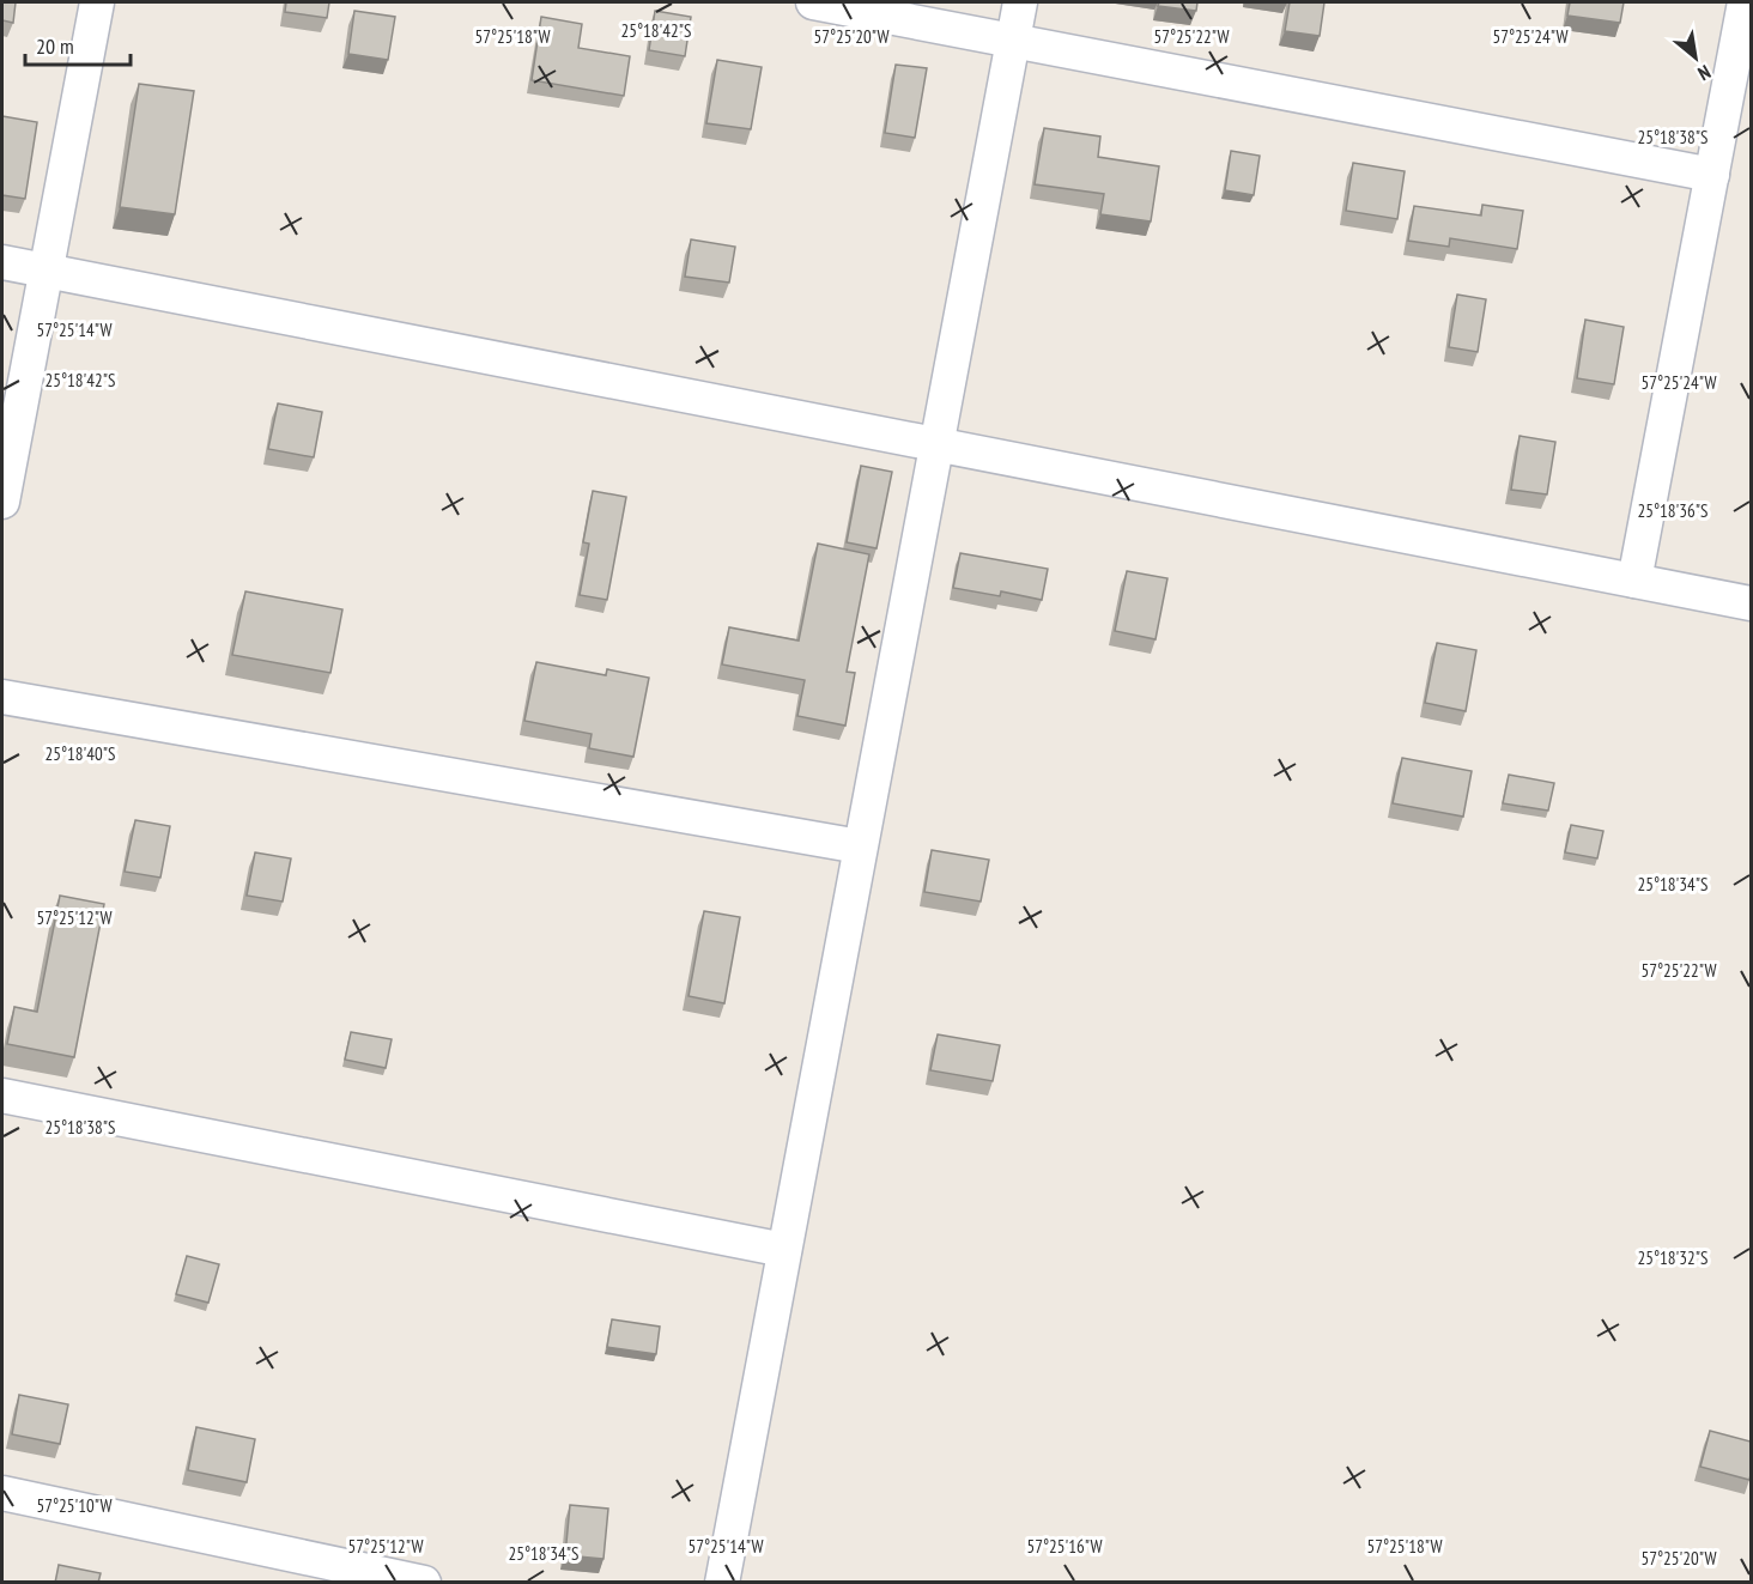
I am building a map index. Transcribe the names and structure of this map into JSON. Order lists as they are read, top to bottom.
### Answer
{
  "scale_bar": "20 m",
  "north": "bottom right",
  "coordinates": [
    "25°18'42\"S",
    "57°25'22\"W",
    "57°25'18\"W",
    "57°25'20\"W",
    "57°25'24\"W",
    "25°18'38\"S",
    "57°25'14\"W",
    "25°18'36\"S",
    "25°18'40\"S",
    "25°18'34\"S",
    "57°25'12\"W",
    "25°18'32\"S",
    "57°25'10\"W",
    "57°25'16\"W"
  ]
}
